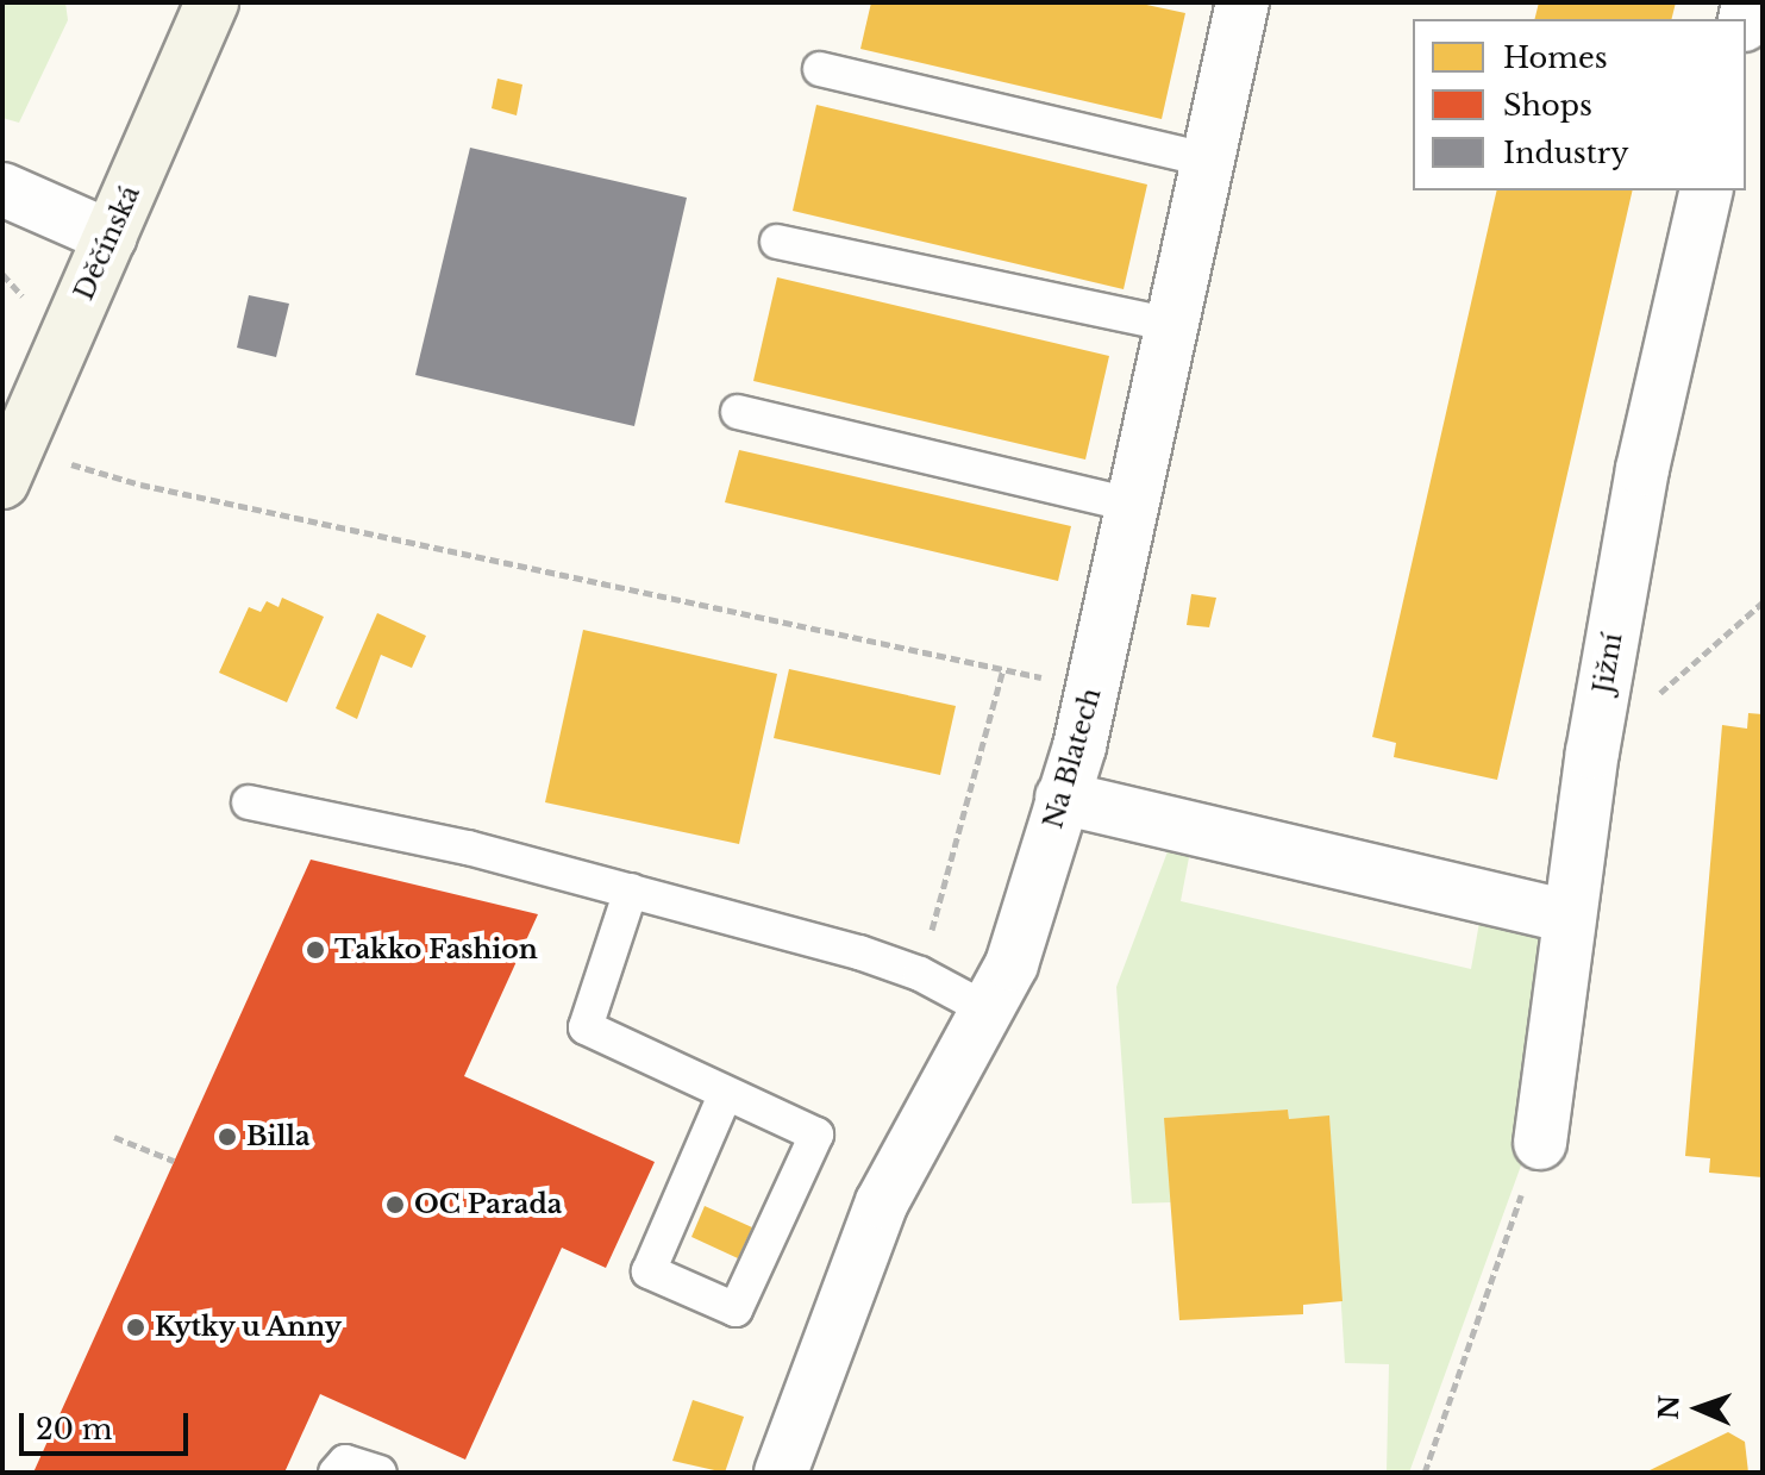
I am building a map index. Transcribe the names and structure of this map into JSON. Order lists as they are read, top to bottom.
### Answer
{
  "streets": {
    "main road": ["Děčínská"],
    "street": ["Jižní", "Na Blatech"]
  },
  "places": [
    "Takko Fashion",
    "Billa",
    "OC Parada",
    "Kytky u Anny"
  ],
  "legend": ["Homes", "Shops", "Industry"],
  "scale_bar": "20 m",
  "north": "left"
}
